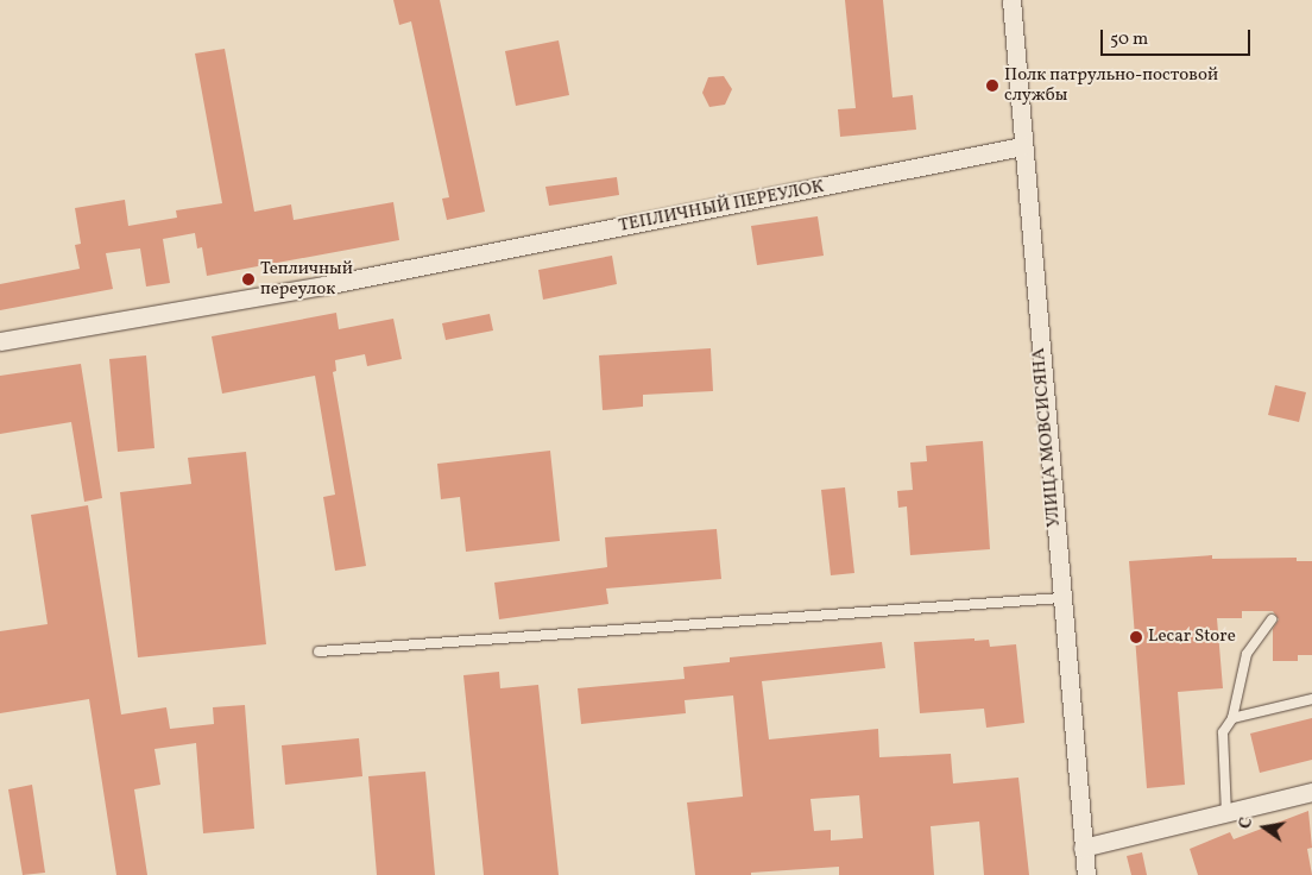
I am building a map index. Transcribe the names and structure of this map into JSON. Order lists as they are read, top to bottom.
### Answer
{
  "streets": {
    "street": ["ТЕПЛИЧНЫЙ ПЕРЕУЛОК", "УЛИЦА МОВСИСЯНА"]
  },
  "crossings": [
    ["ТЕПЛИЧНЫЙ ПЕРЕУЛОК", "УЛИЦА МОВСИСЯНА"]
  ],
  "places": ["Полк патрульно-постовой службы", "Тепличный переулок", "Lecar Store"],
  "scale_bar": "50 m",
  "north": "left"
}
